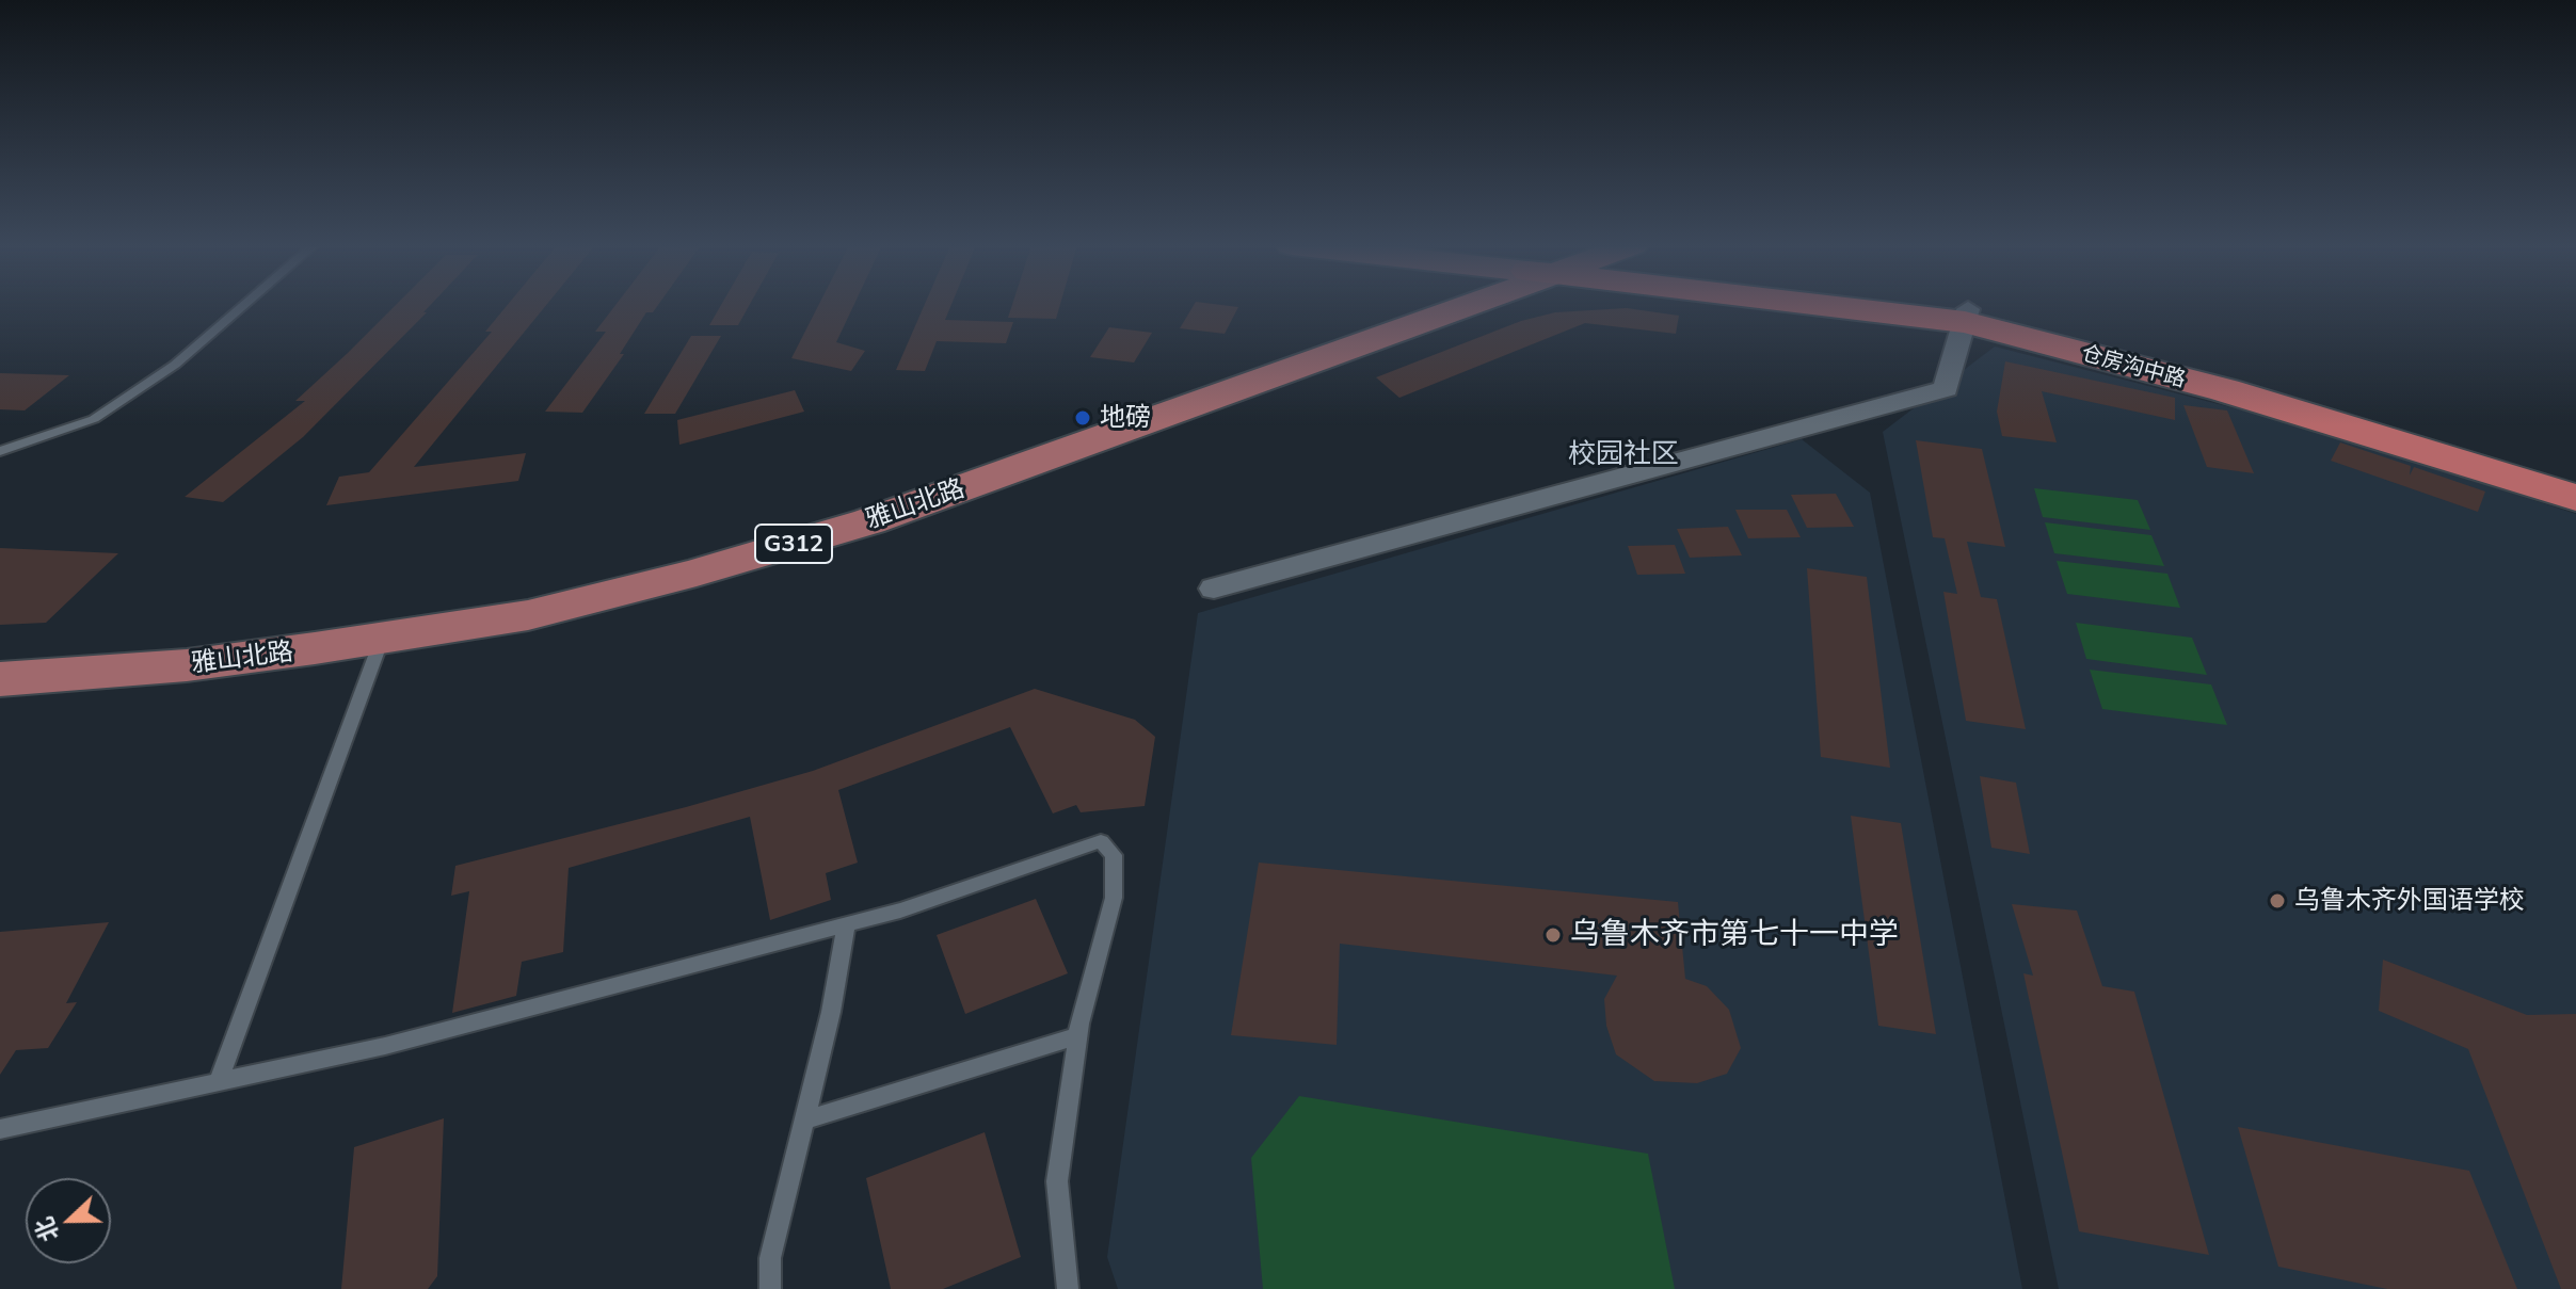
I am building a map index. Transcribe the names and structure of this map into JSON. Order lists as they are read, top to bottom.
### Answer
{
  "streets": {
    "highway": ["仓房沟中路"],
    "main road": ["雅山北路", "G312"]
  },
  "districts": ["校园社区"],
  "places": ["地磅", "乌鲁木齐外国语学校", "乌鲁木齐市第七十一中学"],
  "north": "left"
}
